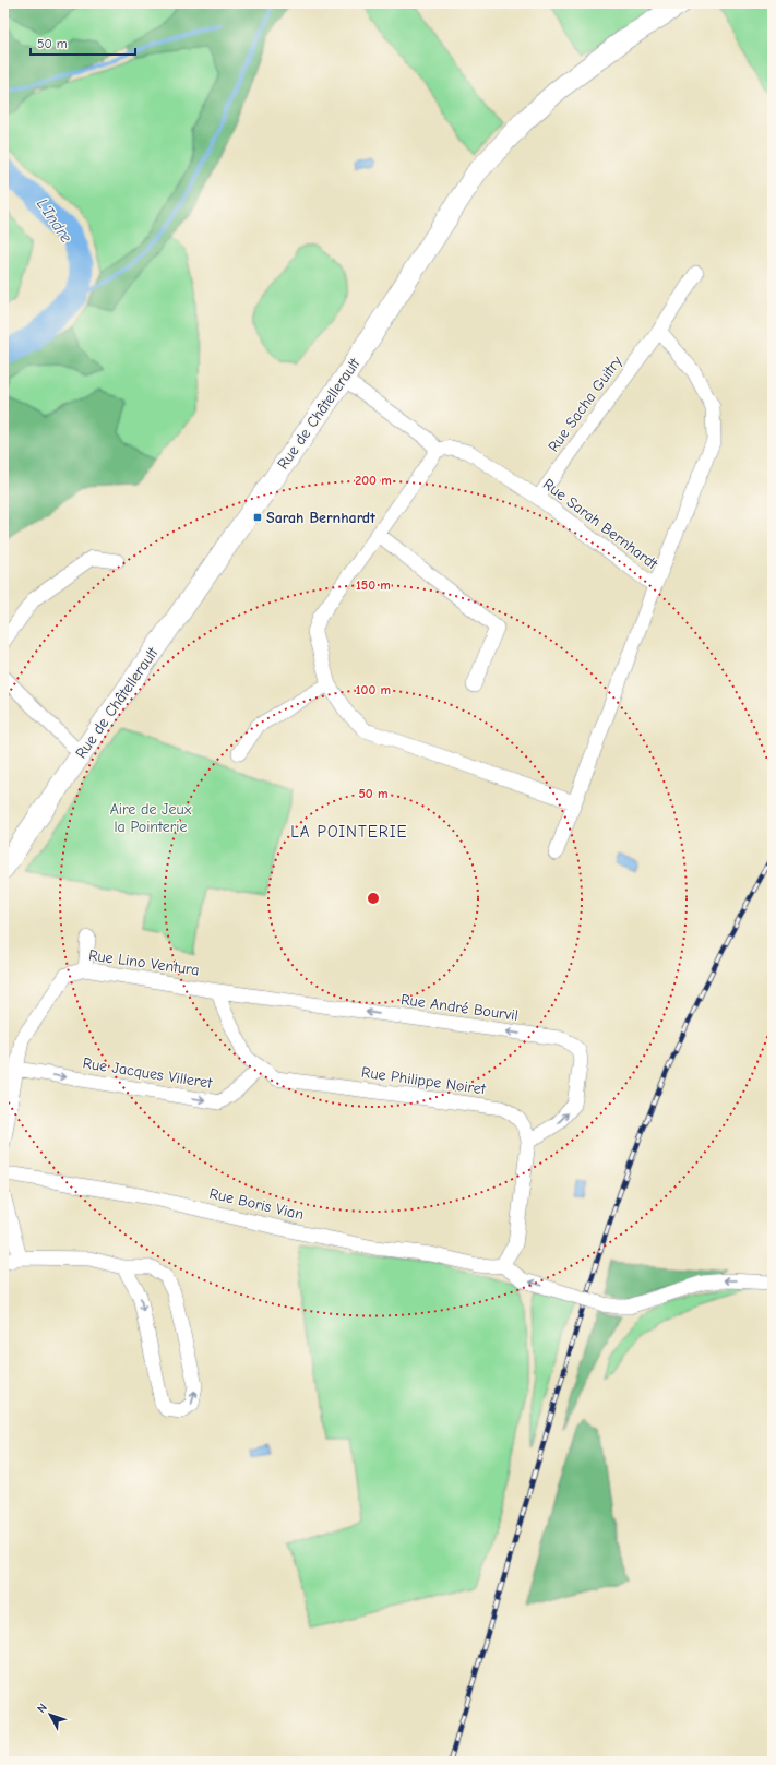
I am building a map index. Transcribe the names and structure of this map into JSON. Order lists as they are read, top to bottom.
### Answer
{
  "streets": {
    "main road": ["Rue de Châtellerault"],
    "street": [
      "Rue Sacha Guitry",
      "Rue Sarah Bernhardt",
      "Rue Lino Ventura",
      "Rue André Bourvil",
      "Rue Jacques Villeret",
      "Rue Philippe Noiret",
      "Rue Boris Vian"
    ]
  },
  "crossings": [
    ["Rue Sacha Guitry", "Rue Sarah Bernhardt"],
    ["Rue Lino Ventura", "Rue André Bourvil"],
    ["Rue Lino Ventura", "Rue Jacques Villeret"],
    ["Rue Lino Ventura", "Rue Philippe Noiret"],
    ["Rue André Bourvil", "Rue Philippe Noiret"],
    ["Rue Jacques Villeret", "Rue Philippe Noiret"],
    ["Rue Philippe Noiret", "Rue Boris Vian"]
  ],
  "one_way": ["Rue Jacques Villeret"],
  "districts": ["LA POINTERIE"],
  "water": ["L'Indre"],
  "parks": ["Aire de Jeux la Pointerie"],
  "places": {
    "transit": ["Sarah Bernhardt"]
  },
  "scale_bar": "50 m",
  "north": "top left",
  "rings": [
    "200 m",
    "150 m",
    "100 m",
    "50 m"
  ]
}
